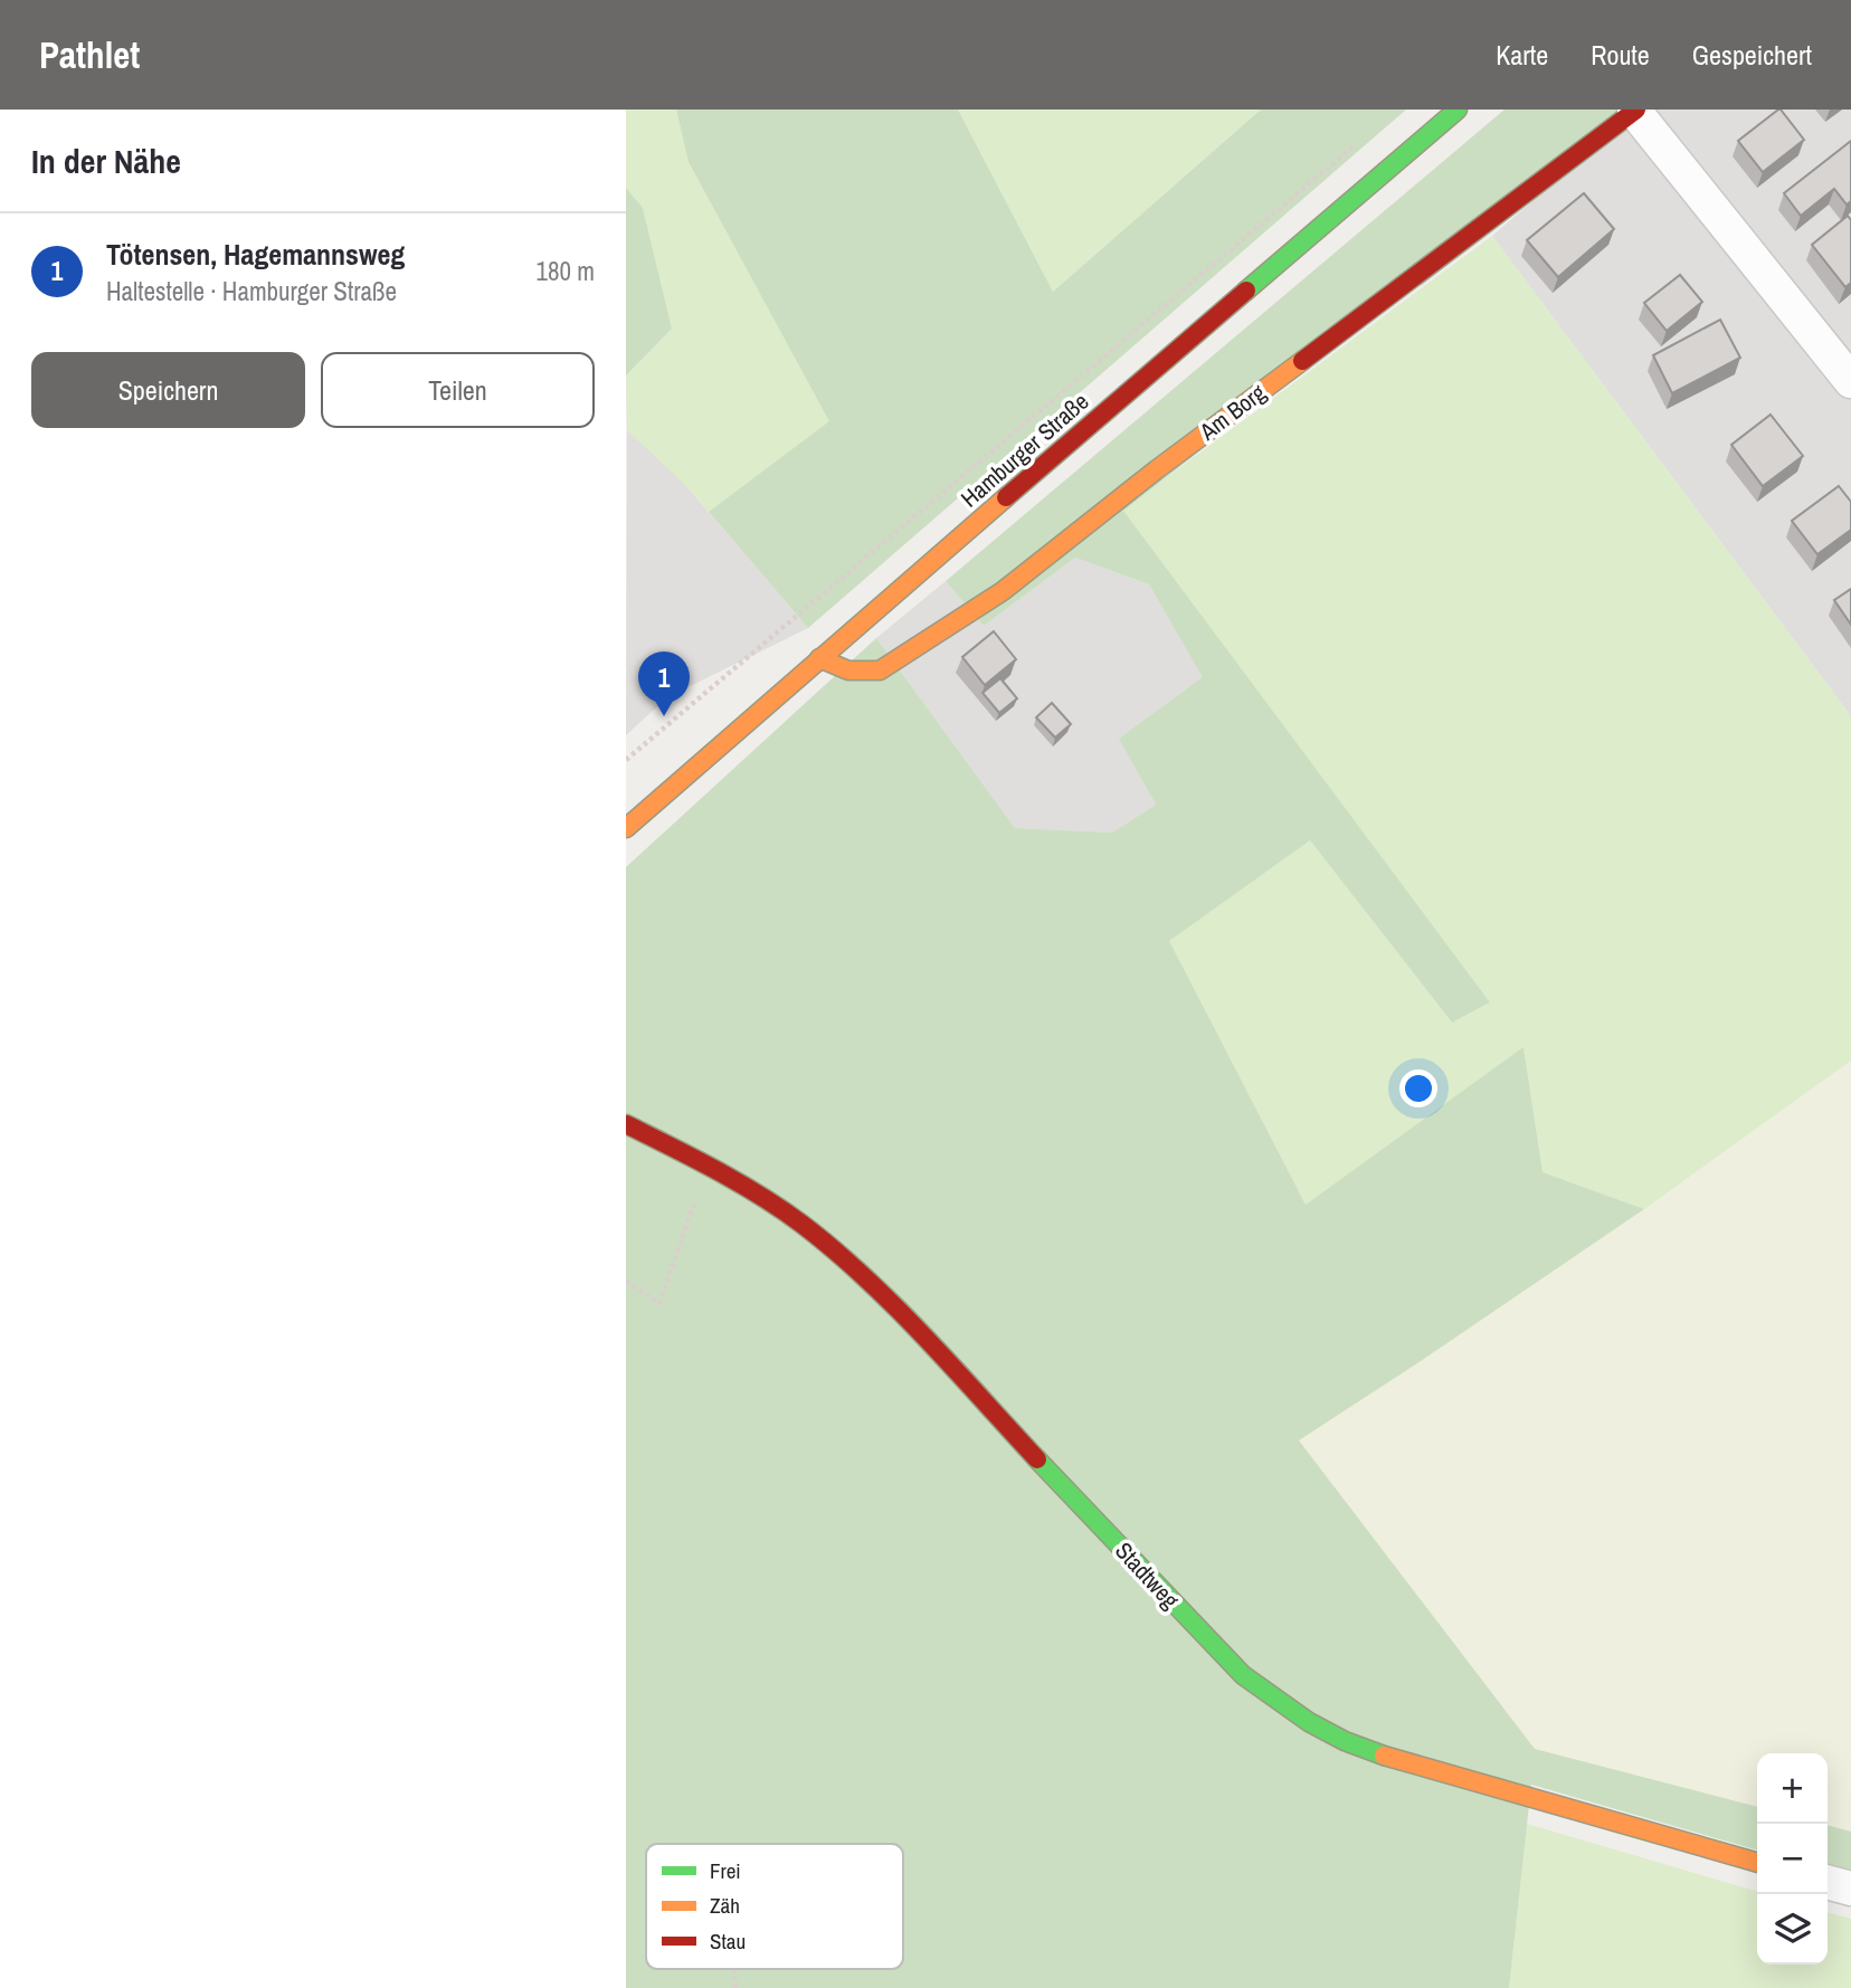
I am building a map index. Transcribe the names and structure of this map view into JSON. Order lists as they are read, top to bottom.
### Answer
{
  "streets": {
    "street": ["Am Borg", "Hamburger Straße", "Stadtweg"]
  },
  "crossings": [
    ["Am Borg", "Hamburger Straße"]
  ],
  "legend": ["Frei", "Zäh", "Stau"],
  "page": {
    "header": "Pathlet",
    "nav": ["Karte", "Route", "Gespeichert"],
    "heading": "In der Nähe",
    "list": [
      {
        "mark": "1",
        "name": "Tötensen, Hagemannsweg",
        "note": "Haltestelle · Hamburger Straße",
        "value": "180 m"
      }
    ],
    "buttons": ["Speichern", "Teilen"],
    "pins": "1",
    "map_buttons": ["+", "−"]
  }
}
